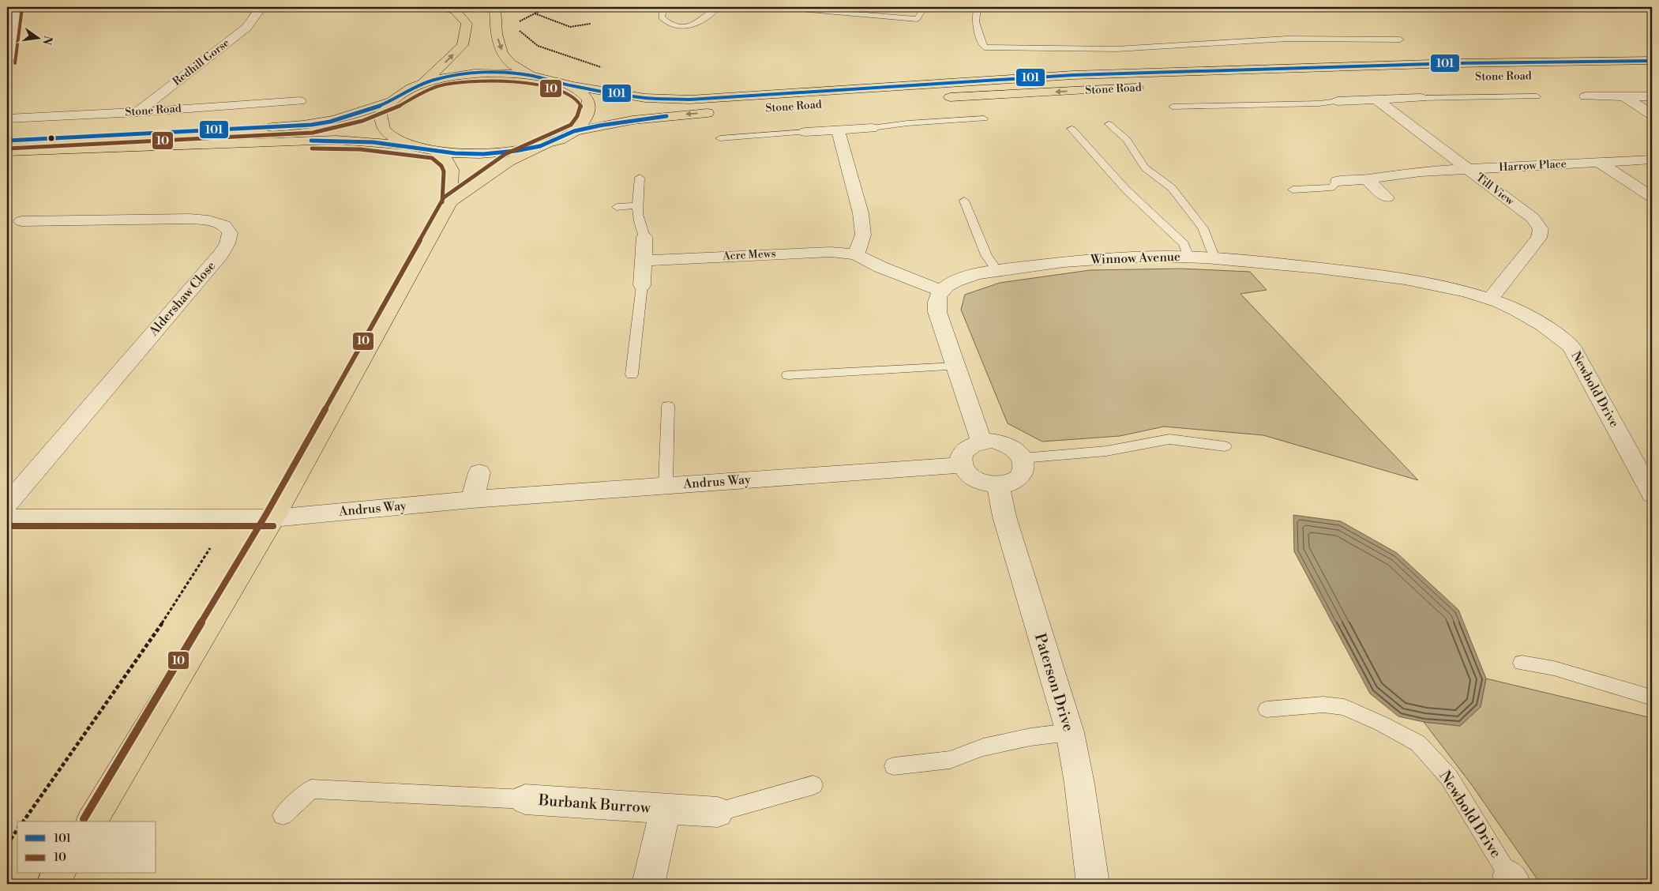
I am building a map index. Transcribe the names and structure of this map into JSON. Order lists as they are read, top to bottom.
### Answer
{
  "streets": {
    "highway": ["Stone Road"],
    "street": [
      "Redhill Gorse",
      "Harrow Place",
      "Till View",
      "Acre Mews",
      "Winnow Avenue",
      "Aldershaw Close",
      "Newbold Drive",
      "Andrus Way",
      "Paterson Drive",
      "Burbank Burrow"
    ]
  },
  "crossings": [
    ["Redhill Gorse", "Stone Road"],
    ["Harrow Place", "Till View"],
    ["Till View", "Winnow Avenue"],
    ["Till View", "Newbold Drive"],
    ["Acre Mews", "Winnow Avenue"],
    ["Winnow Avenue", "Newbold Drive"],
    ["Aldershaw Close", "Andrus Way"],
    ["Andrus Way", "Paterson Drive"]
  ],
  "lines": ["transit line 10", "transit line 101"],
  "legend": ["101", "10"],
  "north": "right"
}
